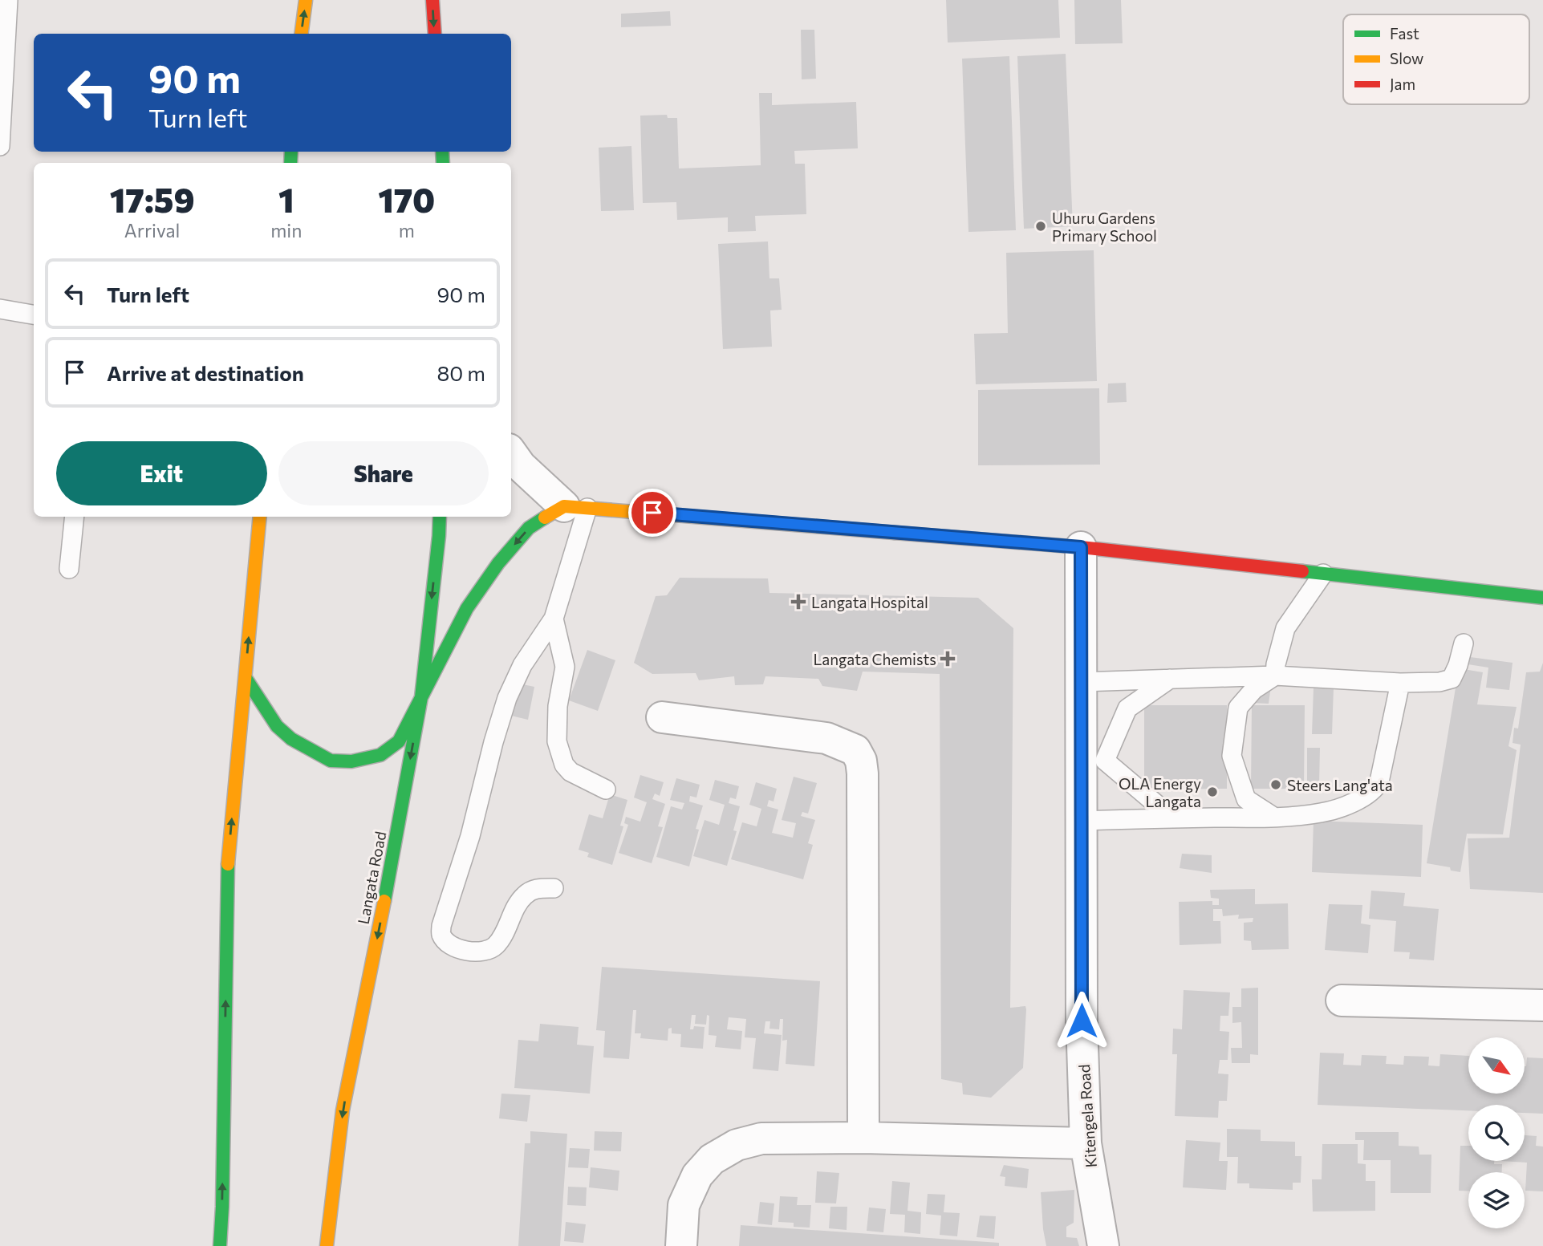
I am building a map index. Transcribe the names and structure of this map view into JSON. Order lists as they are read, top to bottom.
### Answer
{
  "streets": {
    "main road": ["Langata Road"],
    "street": ["Kitengela Road"]
  },
  "one_way": ["Langata Road"],
  "places": {
    "other": ["Uhuru Gardens Primary School", "Steers Lang'ata", "OLA Energy Langata"],
    "health": ["Langata Hospital", "Langata Chemists"]
  },
  "legend": ["Fast", "Slow", "Jam"],
  "north": "bottom right",
  "page": {
    "turn": ["90 m", "Turn left"],
    "eta": [
      "17:59",
      "Arrival",
      "1",
      "min",
      "170",
      "m"
    ],
    "list": [
      {
        "name": "Turn left",
        "value": "90 m"
      },
      {
        "name": "Arrive at destination",
        "value": "80 m"
      }
    ],
    "buttons": ["Exit", "Share"]
  }
}
